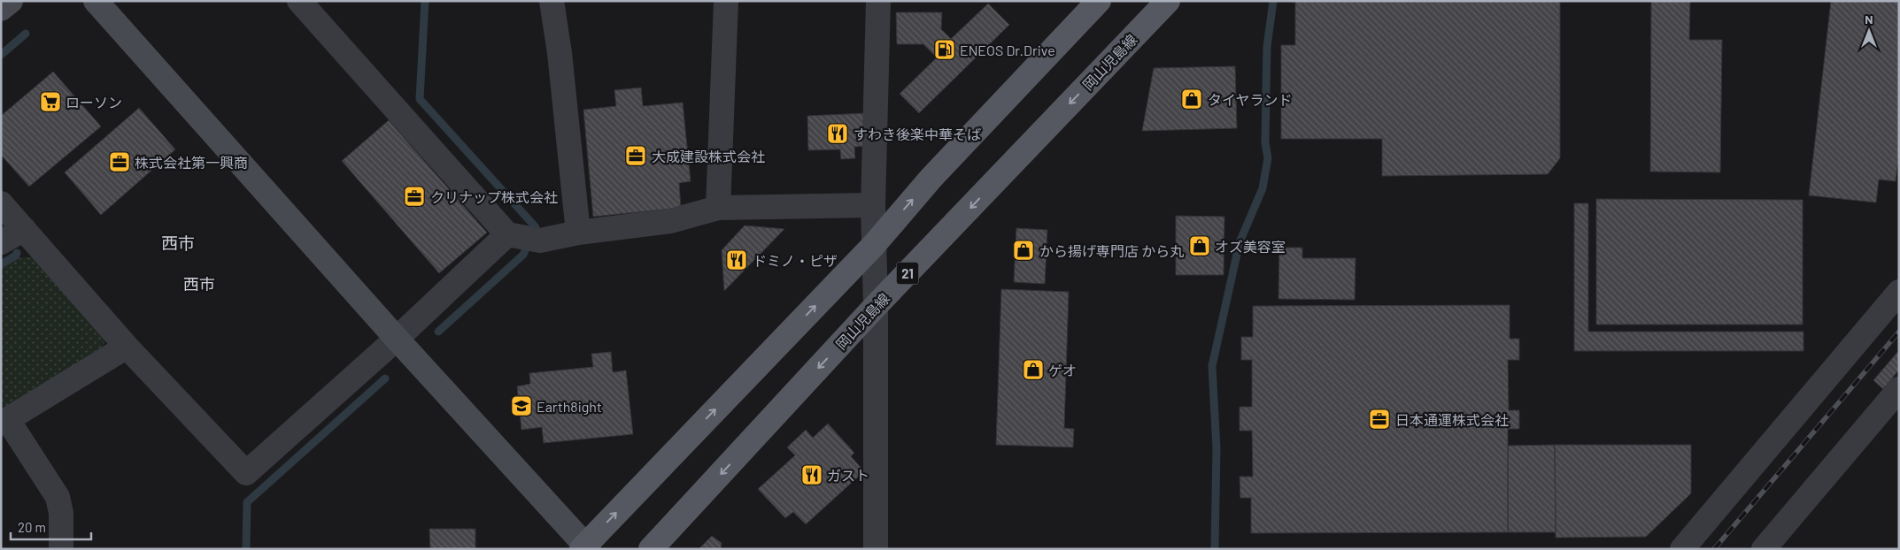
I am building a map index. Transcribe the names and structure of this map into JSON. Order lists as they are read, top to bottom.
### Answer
{
  "streets": {
    "main road": ["岡山児島線", "21"]
  },
  "districts": ["西市", "西市"],
  "places": {
    "fuel station": ["ENEOS Dr.Drive"],
    "shop": [
      "タイヤランド",
      "オズ美容室",
      "から揚げ専門店 から丸",
      "ゲオ"
    ],
    "supermarket": ["ローソン"],
    "restaurant": ["すわき後楽中華そば", "ドミノ・ピザ", "ガスト"],
    "office": [
      "大成建設株式会社",
      "株式会社第一興商",
      "クリナップ株式会社",
      "日本通運株式会社"
    ],
    "school or university": ["Earth8ight"]
  },
  "scale_bar": "20 m",
  "north": "top"
}
